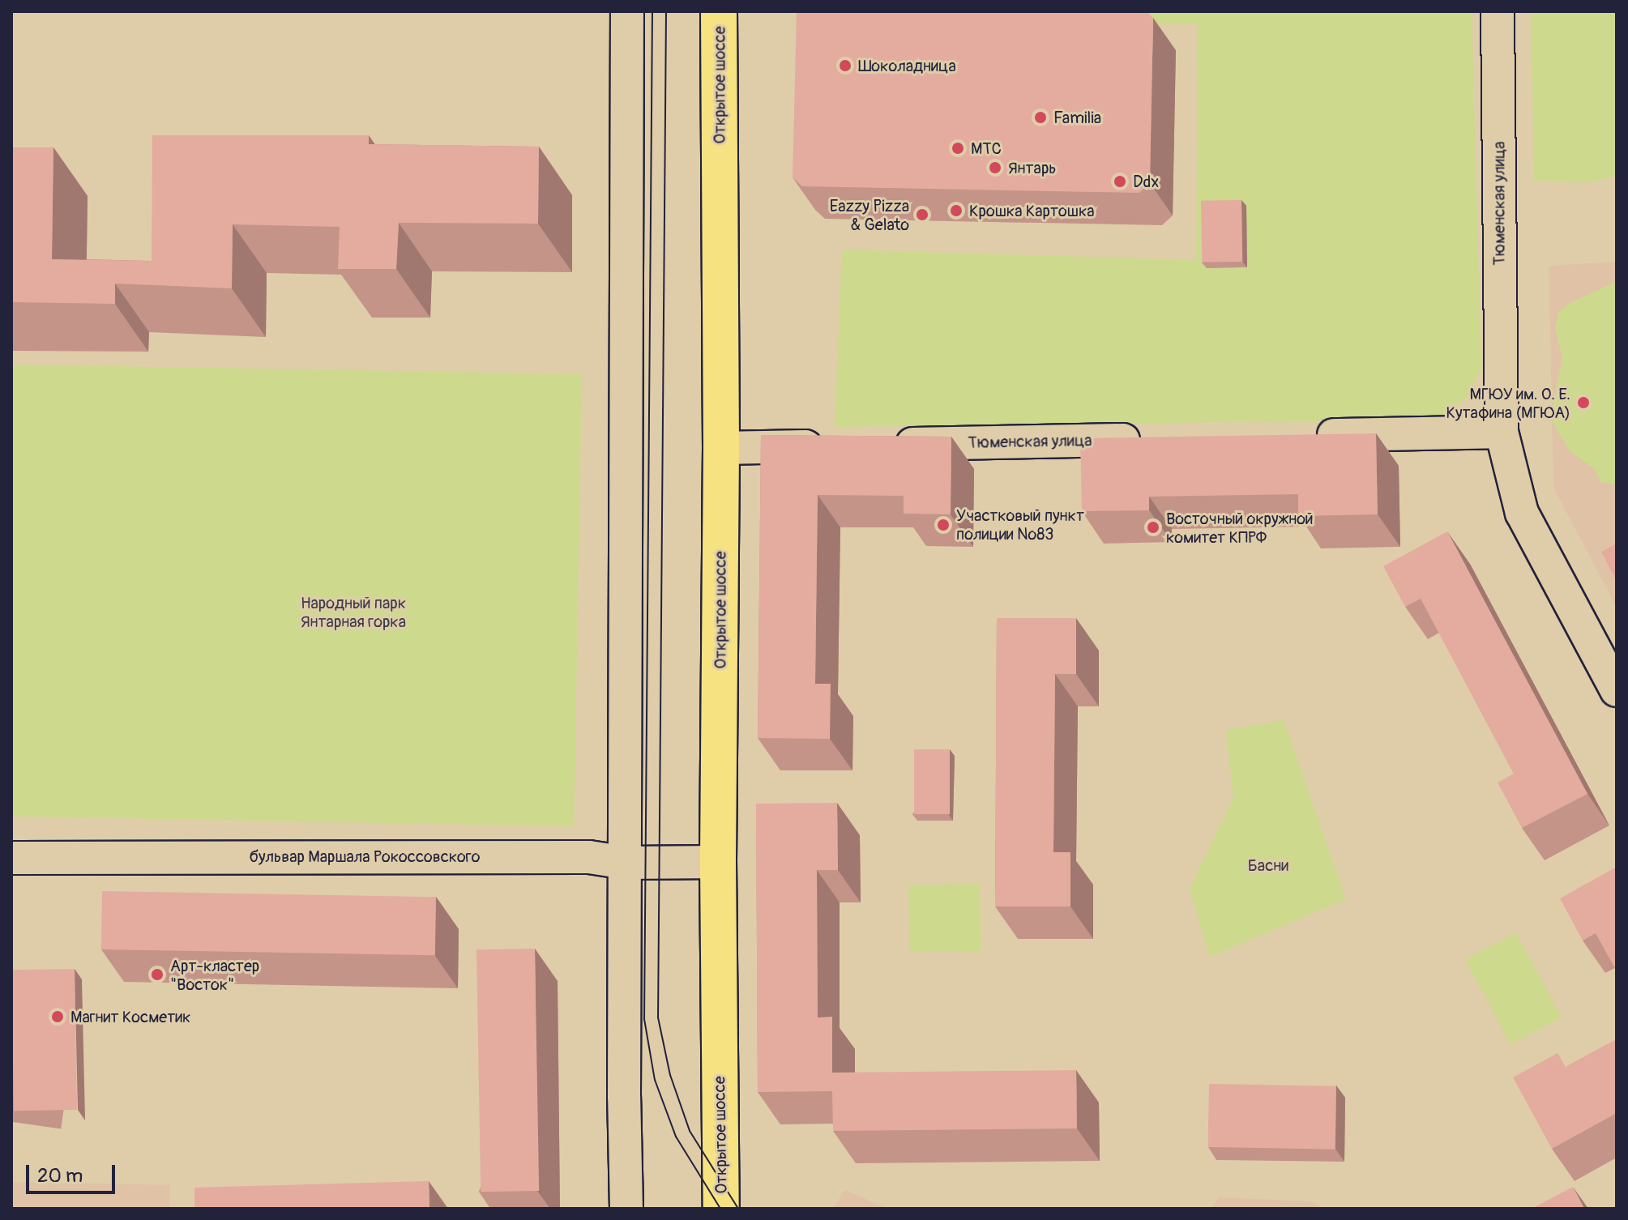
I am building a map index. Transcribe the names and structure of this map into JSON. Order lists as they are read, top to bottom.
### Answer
{
  "streets": {
    "main road": ["Открытое шоссе"],
    "street": ["Тюменская улица", "бульвар Маршала Рокоссовского"]
  },
  "crossings": [
    ["Открытое шоссе", "бульвар Маршала Рокоссовского"]
  ],
  "parks": ["Народный парк Янтарная горка", "Басни"],
  "places": [
    "Шоколадница",
    "Familia",
    "МТС",
    "Янтарь",
    "Ddx",
    "Крошка Картошка",
    "Eazzy Pizza & Gelato",
    "МГЮУ им. О. Е. Кутафина (МГЮА)",
    "Участковый пункт полиции №83",
    "Восточный окружной комитет КПРФ",
    "Арт-кластер \"Восток\"",
    "Магнит Косметик"
  ],
  "scale_bar": "20 m"
}
